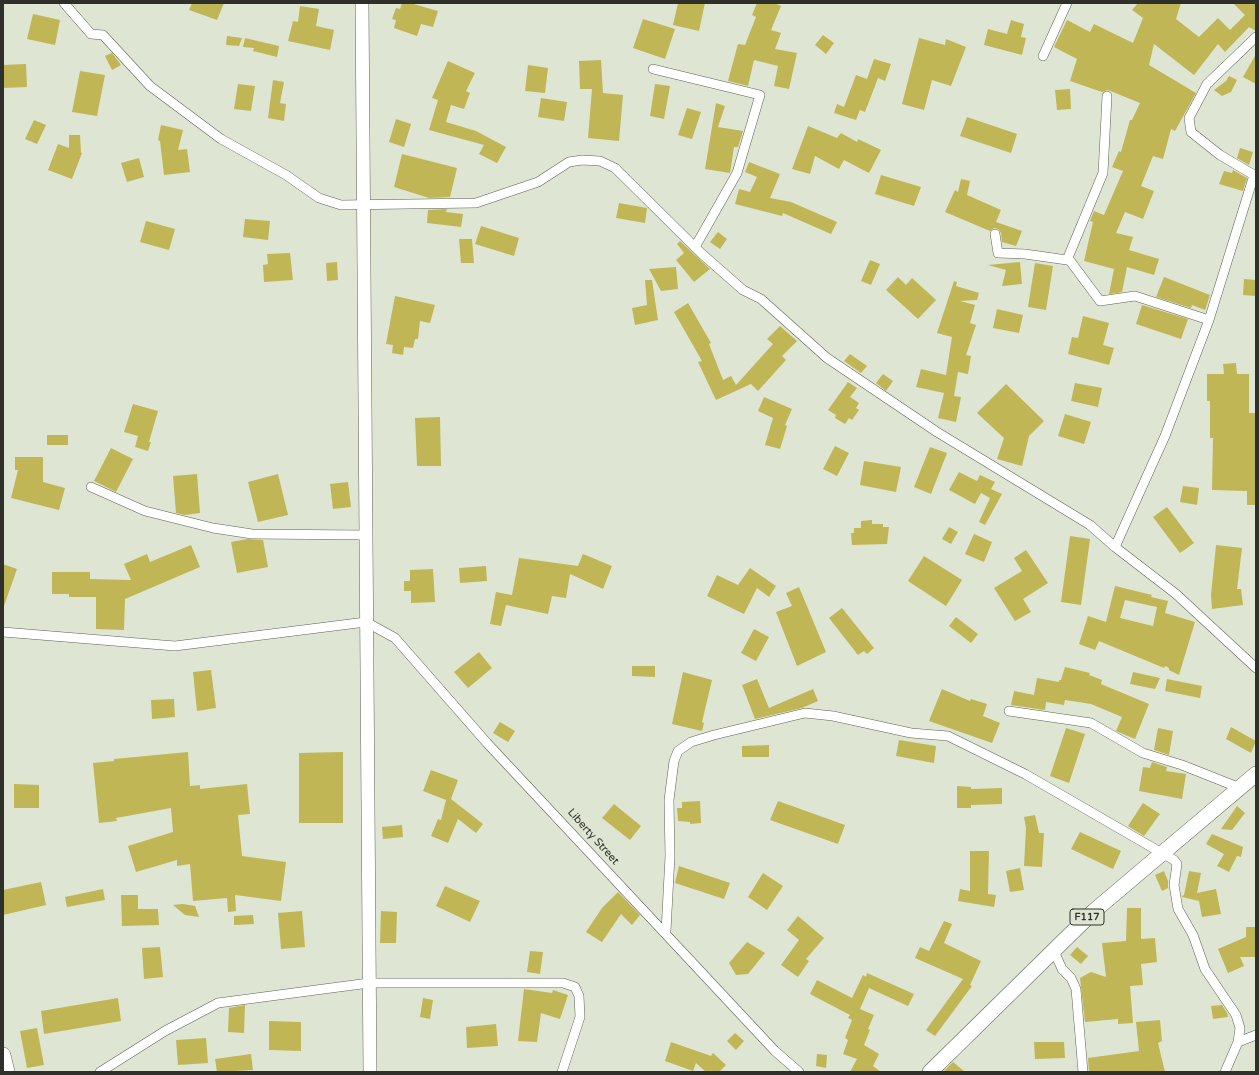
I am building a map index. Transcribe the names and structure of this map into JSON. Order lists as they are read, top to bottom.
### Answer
{
  "streets": {
    "main road": ["F117"],
    "street": ["Liberty Street"]
  }
}
